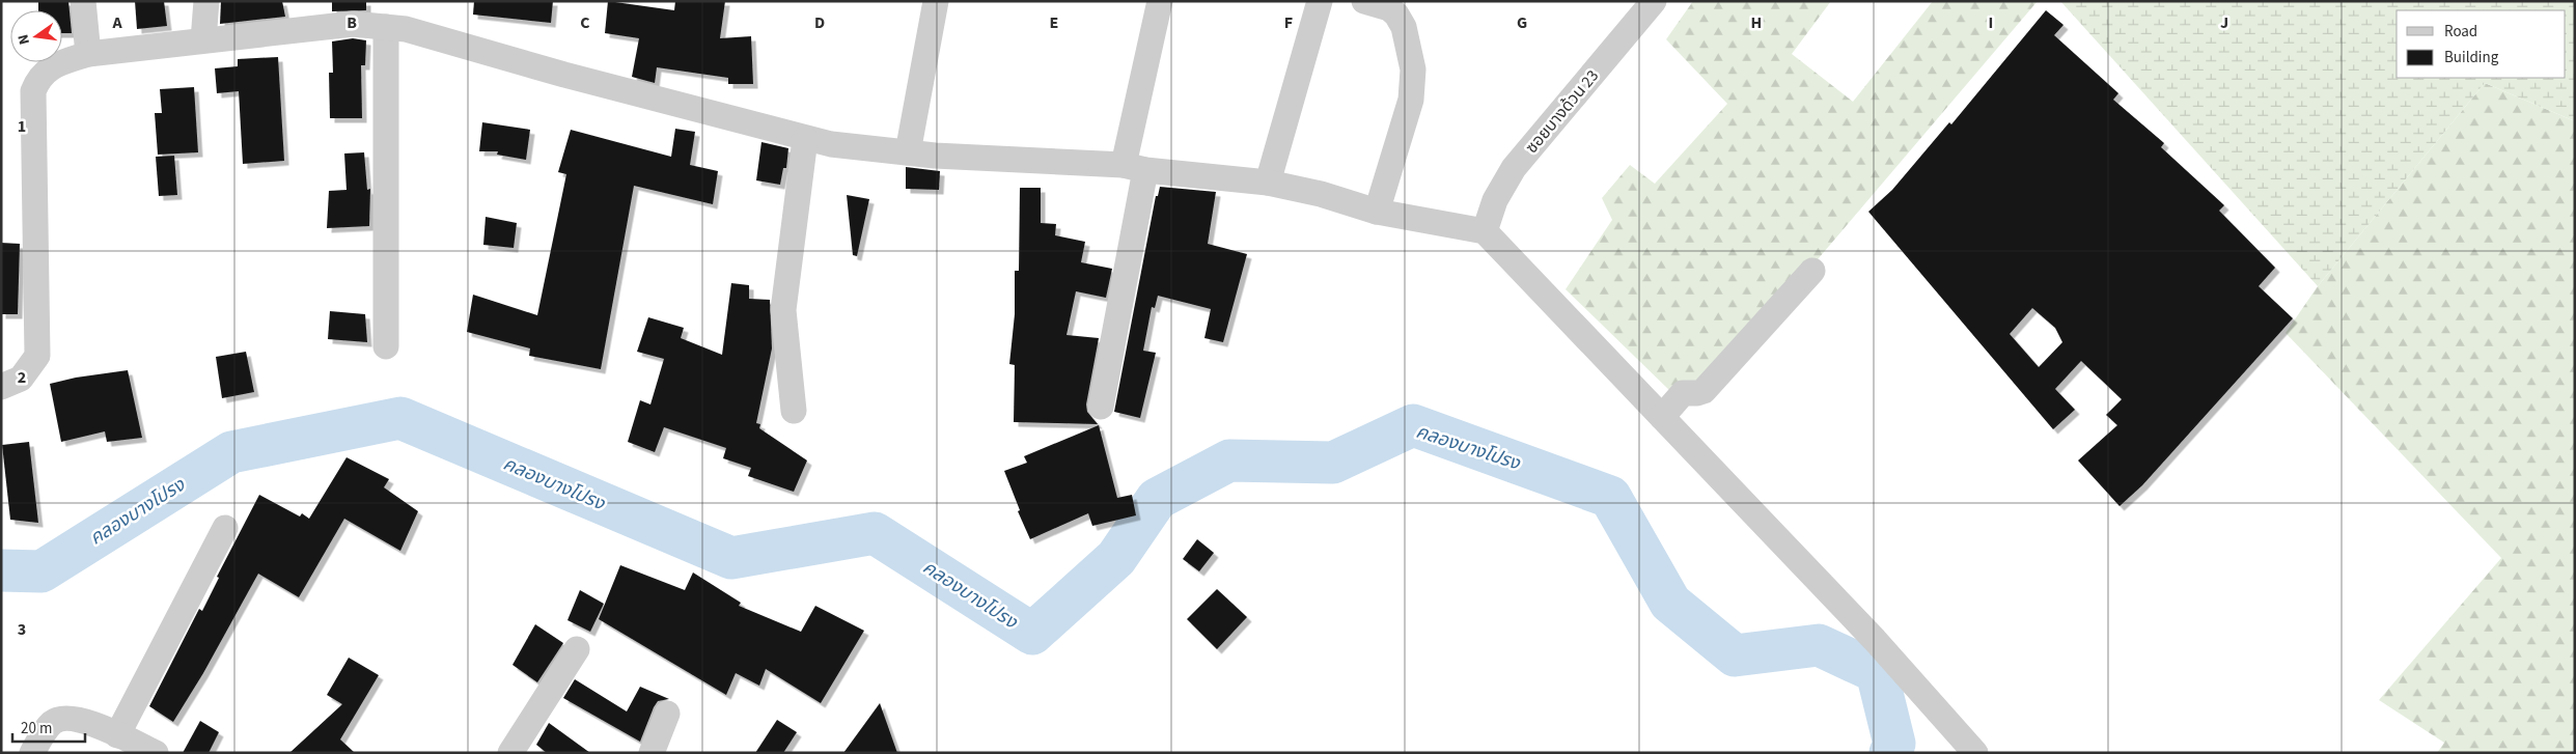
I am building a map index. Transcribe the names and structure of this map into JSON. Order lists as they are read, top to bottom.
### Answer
{
  "streets": {
    "street": ["ซอยบางด้วน 23"]
  },
  "water": ["คลองบางโปรง"],
  "legend": ["Road", "Building"],
  "scale_bar": "20 m",
  "north": "left",
  "grid": {
    "columns": [
      "A",
      "B",
      "C",
      "D",
      "E",
      "F",
      "G",
      "H",
      "I",
      "J"
    ],
    "rows": ["1", "2", "3"]
  }
}
